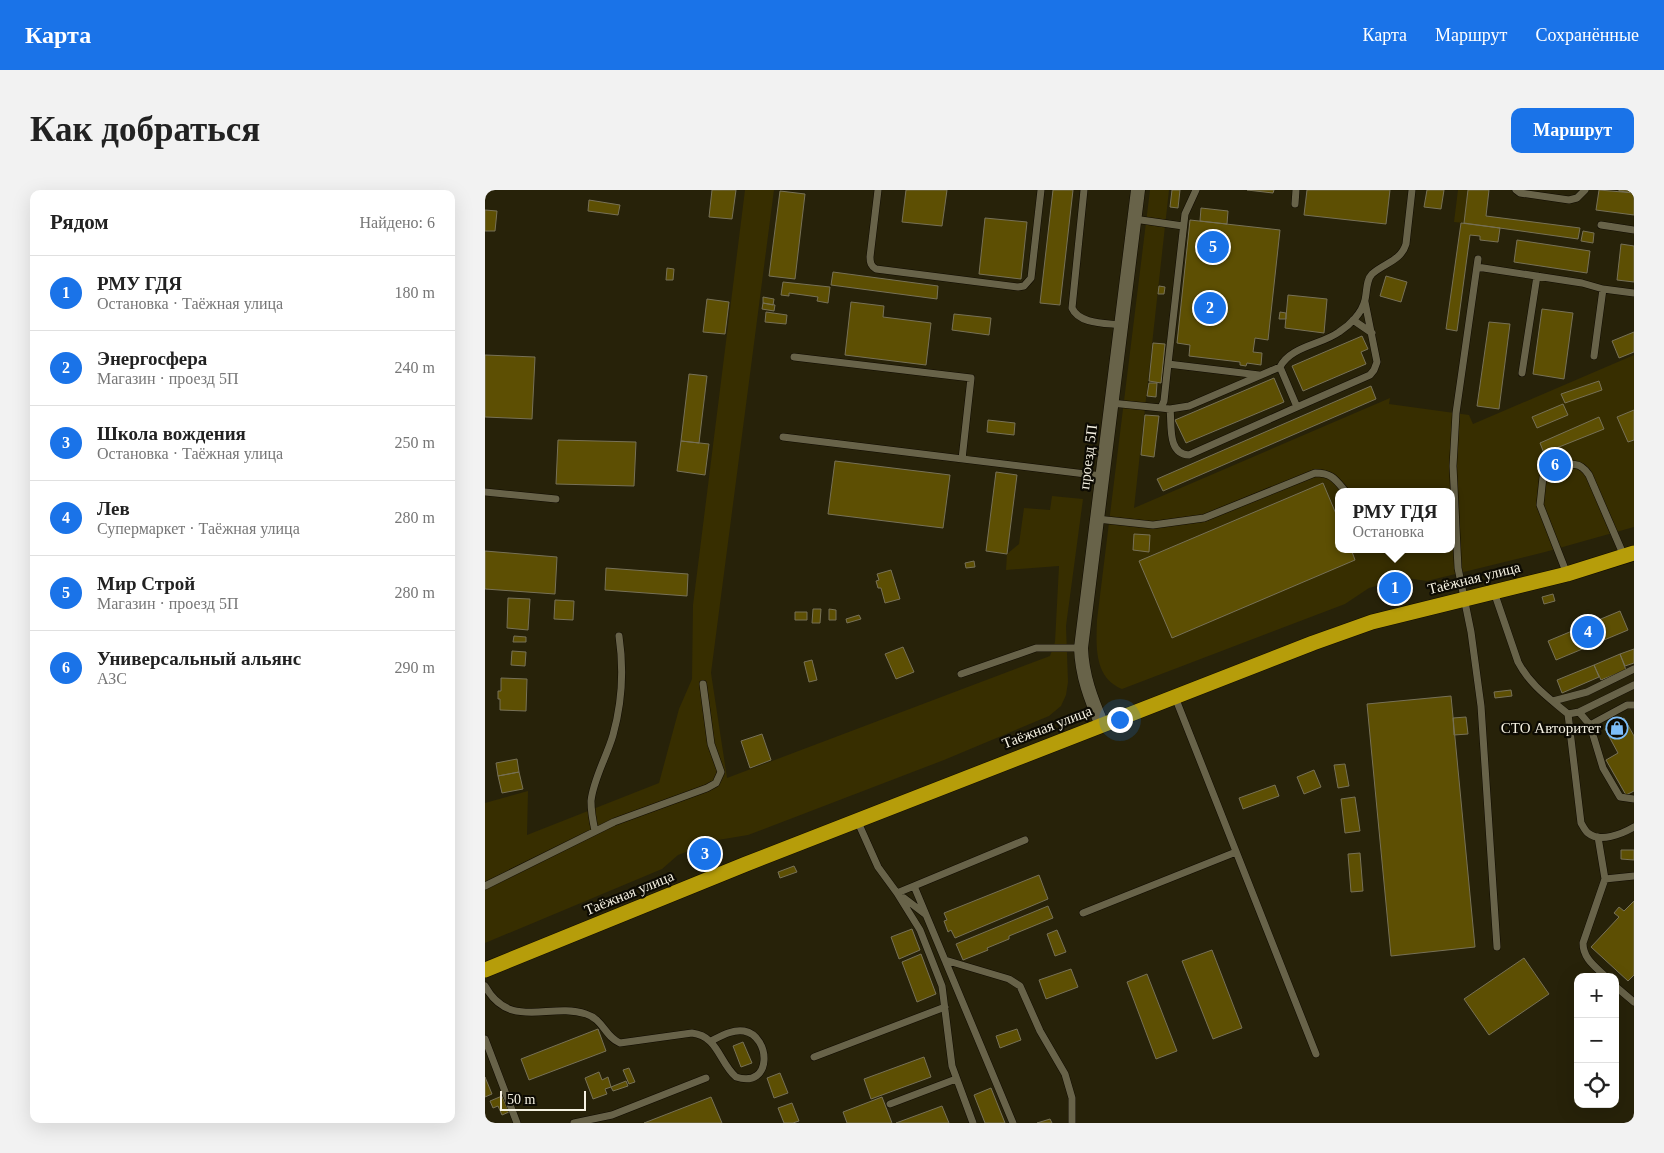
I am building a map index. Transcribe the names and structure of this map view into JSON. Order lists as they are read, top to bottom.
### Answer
{
  "streets": {
    "highway": ["Таёжная улица"],
    "street": ["проезд 5П"]
  },
  "crossings": [
    ["проезд 5П", "Таёжная улица"]
  ],
  "places": {
    "shop": ["СТО Авторитет"]
  },
  "scale_bar": "50 m",
  "page": {
    "header": "Карта",
    "nav": ["Карта", "Маршрут", "Сохранённые"],
    "buttons": "Маршрут",
    "title": "Как добраться",
    "heading": ["Рядом", "Найдено: 6"],
    "pins": [
      "5",
      "2",
      "6",
      "1",
      "4",
      "3"
    ],
    "list": [
      {
        "mark": "1",
        "name": "РМУ ГДЯ",
        "note": "Остановка · Таёжная улица",
        "value": "180 m"
      },
      {
        "mark": "2",
        "name": "Энергосфера",
        "note": "Магазин · проезд 5П",
        "value": "240 m"
      },
      {
        "mark": "3",
        "name": "Школа вождения",
        "note": "Остановка · Таёжная улица",
        "value": "250 m"
      },
      {
        "mark": "4",
        "name": "Лев",
        "note": "Супермаркет · Таёжная улица",
        "value": "280 m"
      },
      {
        "mark": "5",
        "name": "Мир Строй",
        "note": "Магазин · проезд 5П",
        "value": "280 m"
      },
      {
        "mark": "6",
        "name": "Универсальный альянс",
        "note": "АЗС",
        "value": "290 m"
      }
    ],
    "popup": ["РМУ ГДЯ", "Остановка"],
    "map_buttons": ["+", "−"],
    "scale": "50 m"
  }
}
